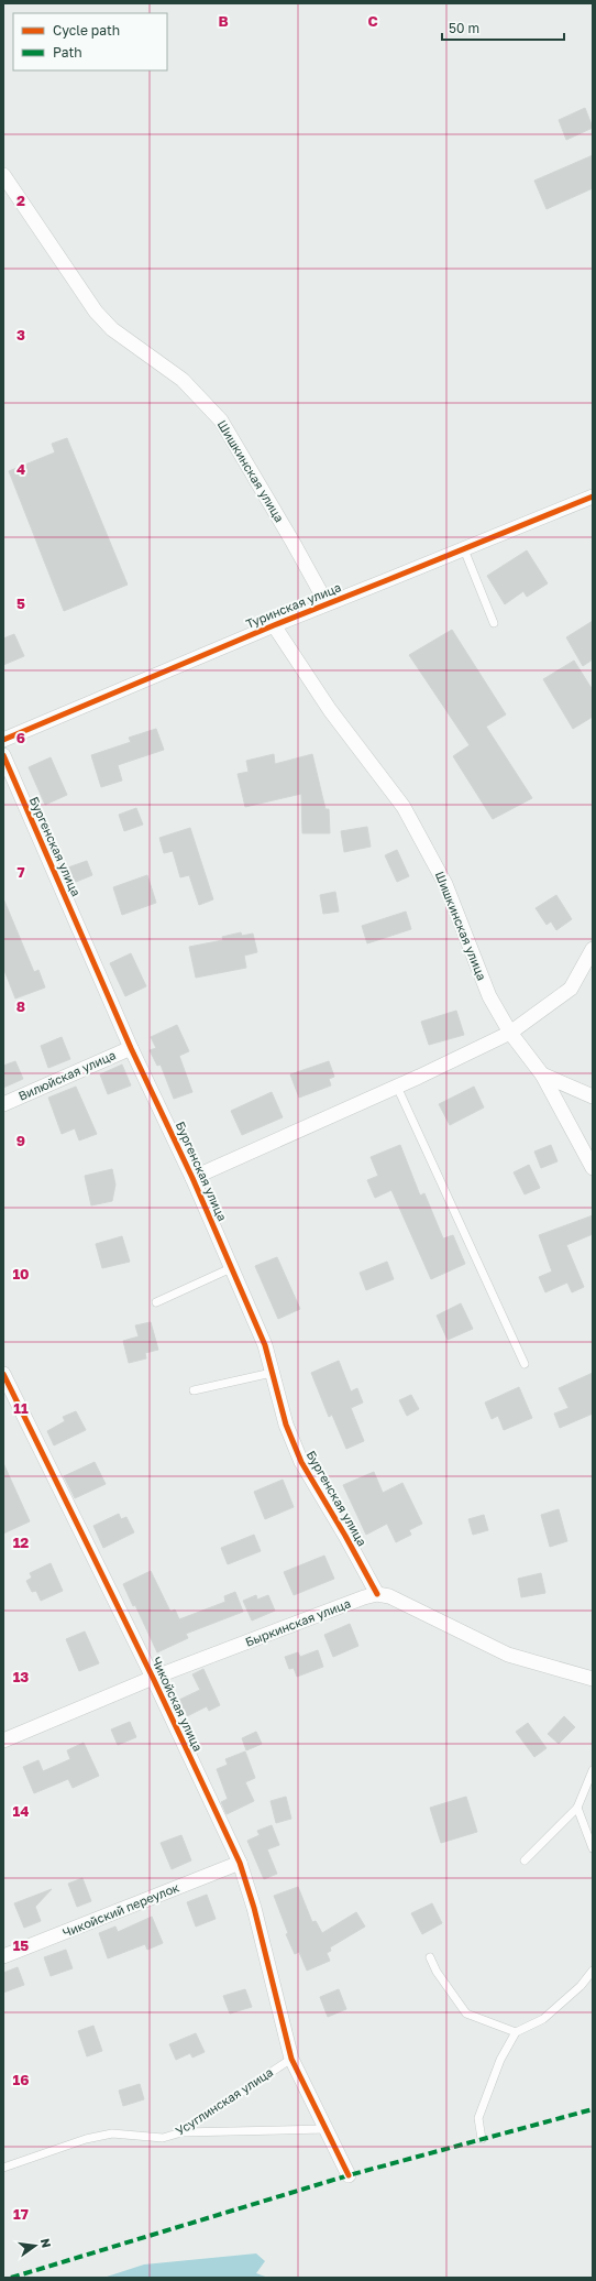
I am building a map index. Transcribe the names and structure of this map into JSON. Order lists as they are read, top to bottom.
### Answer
{
  "streets": {
    "street": [
      "Шишкинская улица",
      "Туринская улица",
      "Бургенская улица",
      "Вилюйская улица",
      "Быркинская улица",
      "Чикойская улица",
      "Чикойский переулок"
    ],
    "lane": ["Усуглинская улица"]
  },
  "crossings": [
    ["Шишкинская улица", "Туринская улица"],
    ["Бургенская улица", "Вилюйская улица"],
    ["Бургенская улица", "Быркинская улица"],
    ["Быркинская улица", "Чикойская улица"],
    ["Чикойская улица", "Чикойский переулок"],
    ["Чикойская улица", "Усуглинская улица"]
  ],
  "legend": ["Cycle path", "Path"],
  "scale_bar": "50 m",
  "north": "right",
  "grid": {
    "columns": ["B", "C"],
    "rows": [
      "2",
      "3",
      "4",
      "5",
      "6",
      "7",
      "8",
      "9",
      "10",
      "11",
      "12",
      "13",
      "14",
      "15",
      "16",
      "17"
    ]
  }
}
